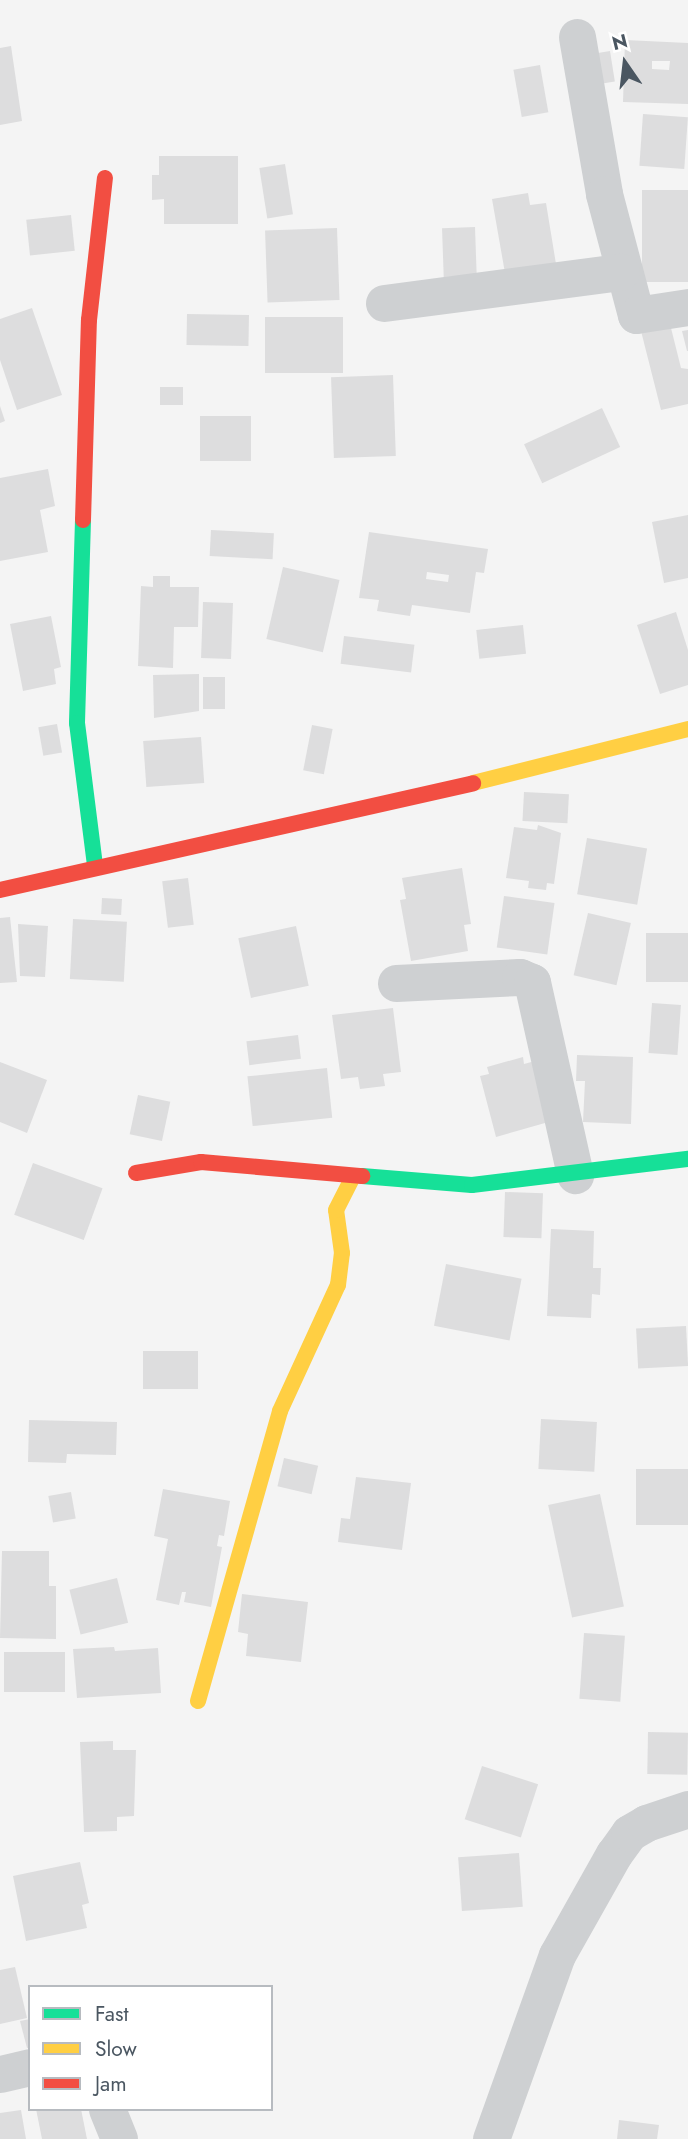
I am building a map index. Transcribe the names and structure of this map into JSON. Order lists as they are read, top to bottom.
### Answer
{
  "legend": ["Fast", "Slow", "Jam"],
  "north": "top"
}
